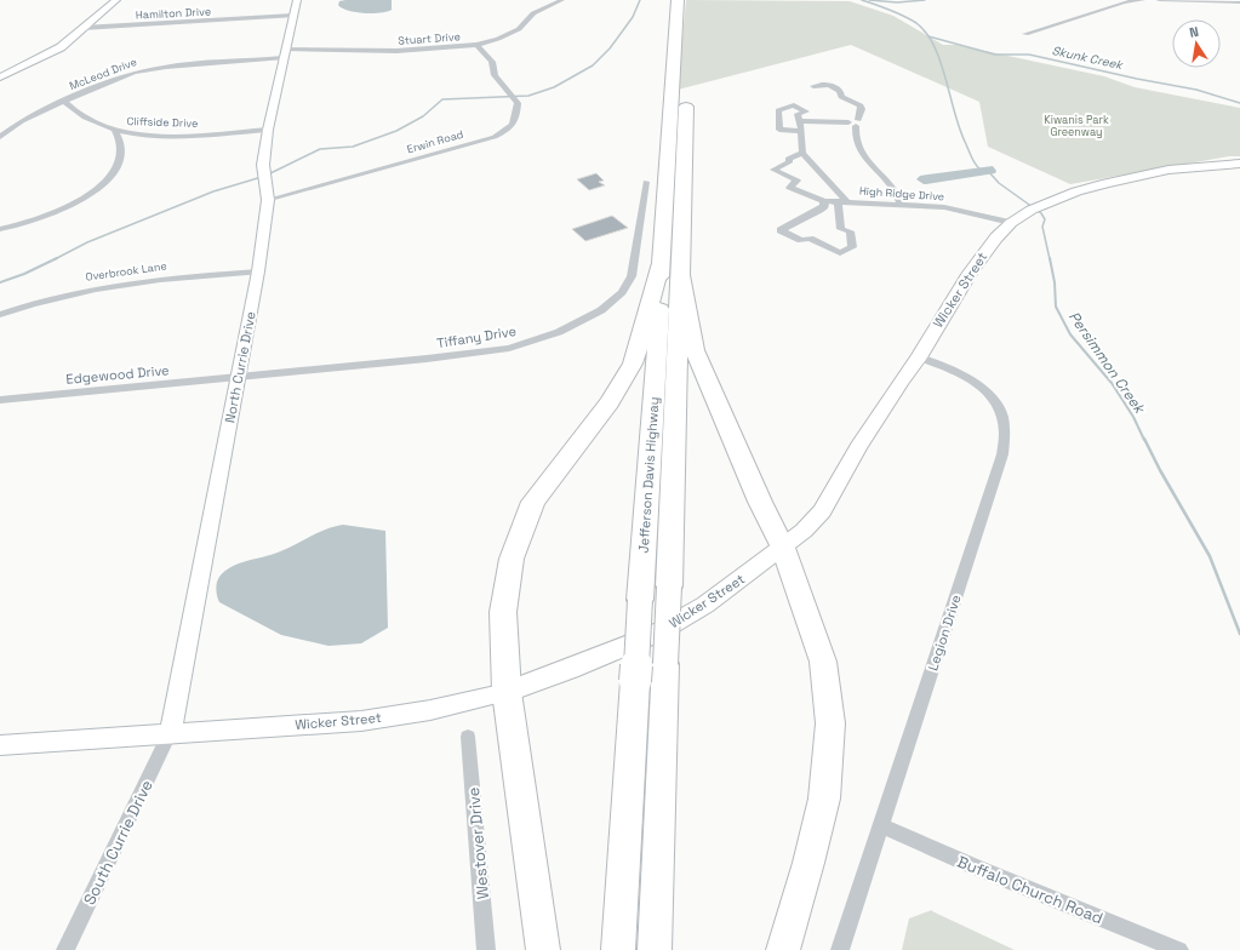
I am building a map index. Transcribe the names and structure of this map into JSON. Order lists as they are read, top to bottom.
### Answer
{
  "streets": {
    "highway": ["Jefferson Davis Highway"],
    "main road": ["Wicker Street"],
    "street": [
      "Hamilton Drive",
      "Stuart Drive",
      "McLeod Drive",
      "Cliffside Drive",
      "Erwin Road",
      "High Ridge Drive",
      "Overbrook Lane",
      "Tiffany Drive",
      "North Currie Drive",
      "Edgewood Drive",
      "Legion Drive",
      "South Currie Drive",
      "Westover Drive",
      "Buffalo Church Road"
    ]
  },
  "crossings": [
    ["Hamilton Drive", "North Currie Drive"],
    ["Stuart Drive", "McLeod Drive"],
    ["Stuart Drive", "Erwin Road"],
    ["Stuart Drive", "North Currie Drive"],
    ["McLeod Drive", "Cliffside Drive"],
    ["McLeod Drive", "North Currie Drive"],
    ["Cliffside Drive", "North Currie Drive"],
    ["Erwin Road", "North Currie Drive"],
    ["High Ridge Drive", "Wicker Street"],
    ["Overbrook Lane", "North Currie Drive"],
    ["Wicker Street", "North Currie Drive"],
    ["Wicker Street", "Legion Drive"],
    ["Wicker Street", "South Currie Drive"],
    ["Tiffany Drive", "North Currie Drive"],
    ["Tiffany Drive", "Edgewood Drive"],
    ["North Currie Drive", "Edgewood Drive"],
    ["North Currie Drive", "South Currie Drive"],
    ["Legion Drive", "Buffalo Church Road"]
  ],
  "water": ["Skunk Creek", "Persimmon Creek"],
  "parks": ["Kiwanis Park Greenway"],
  "north": "top"
}
